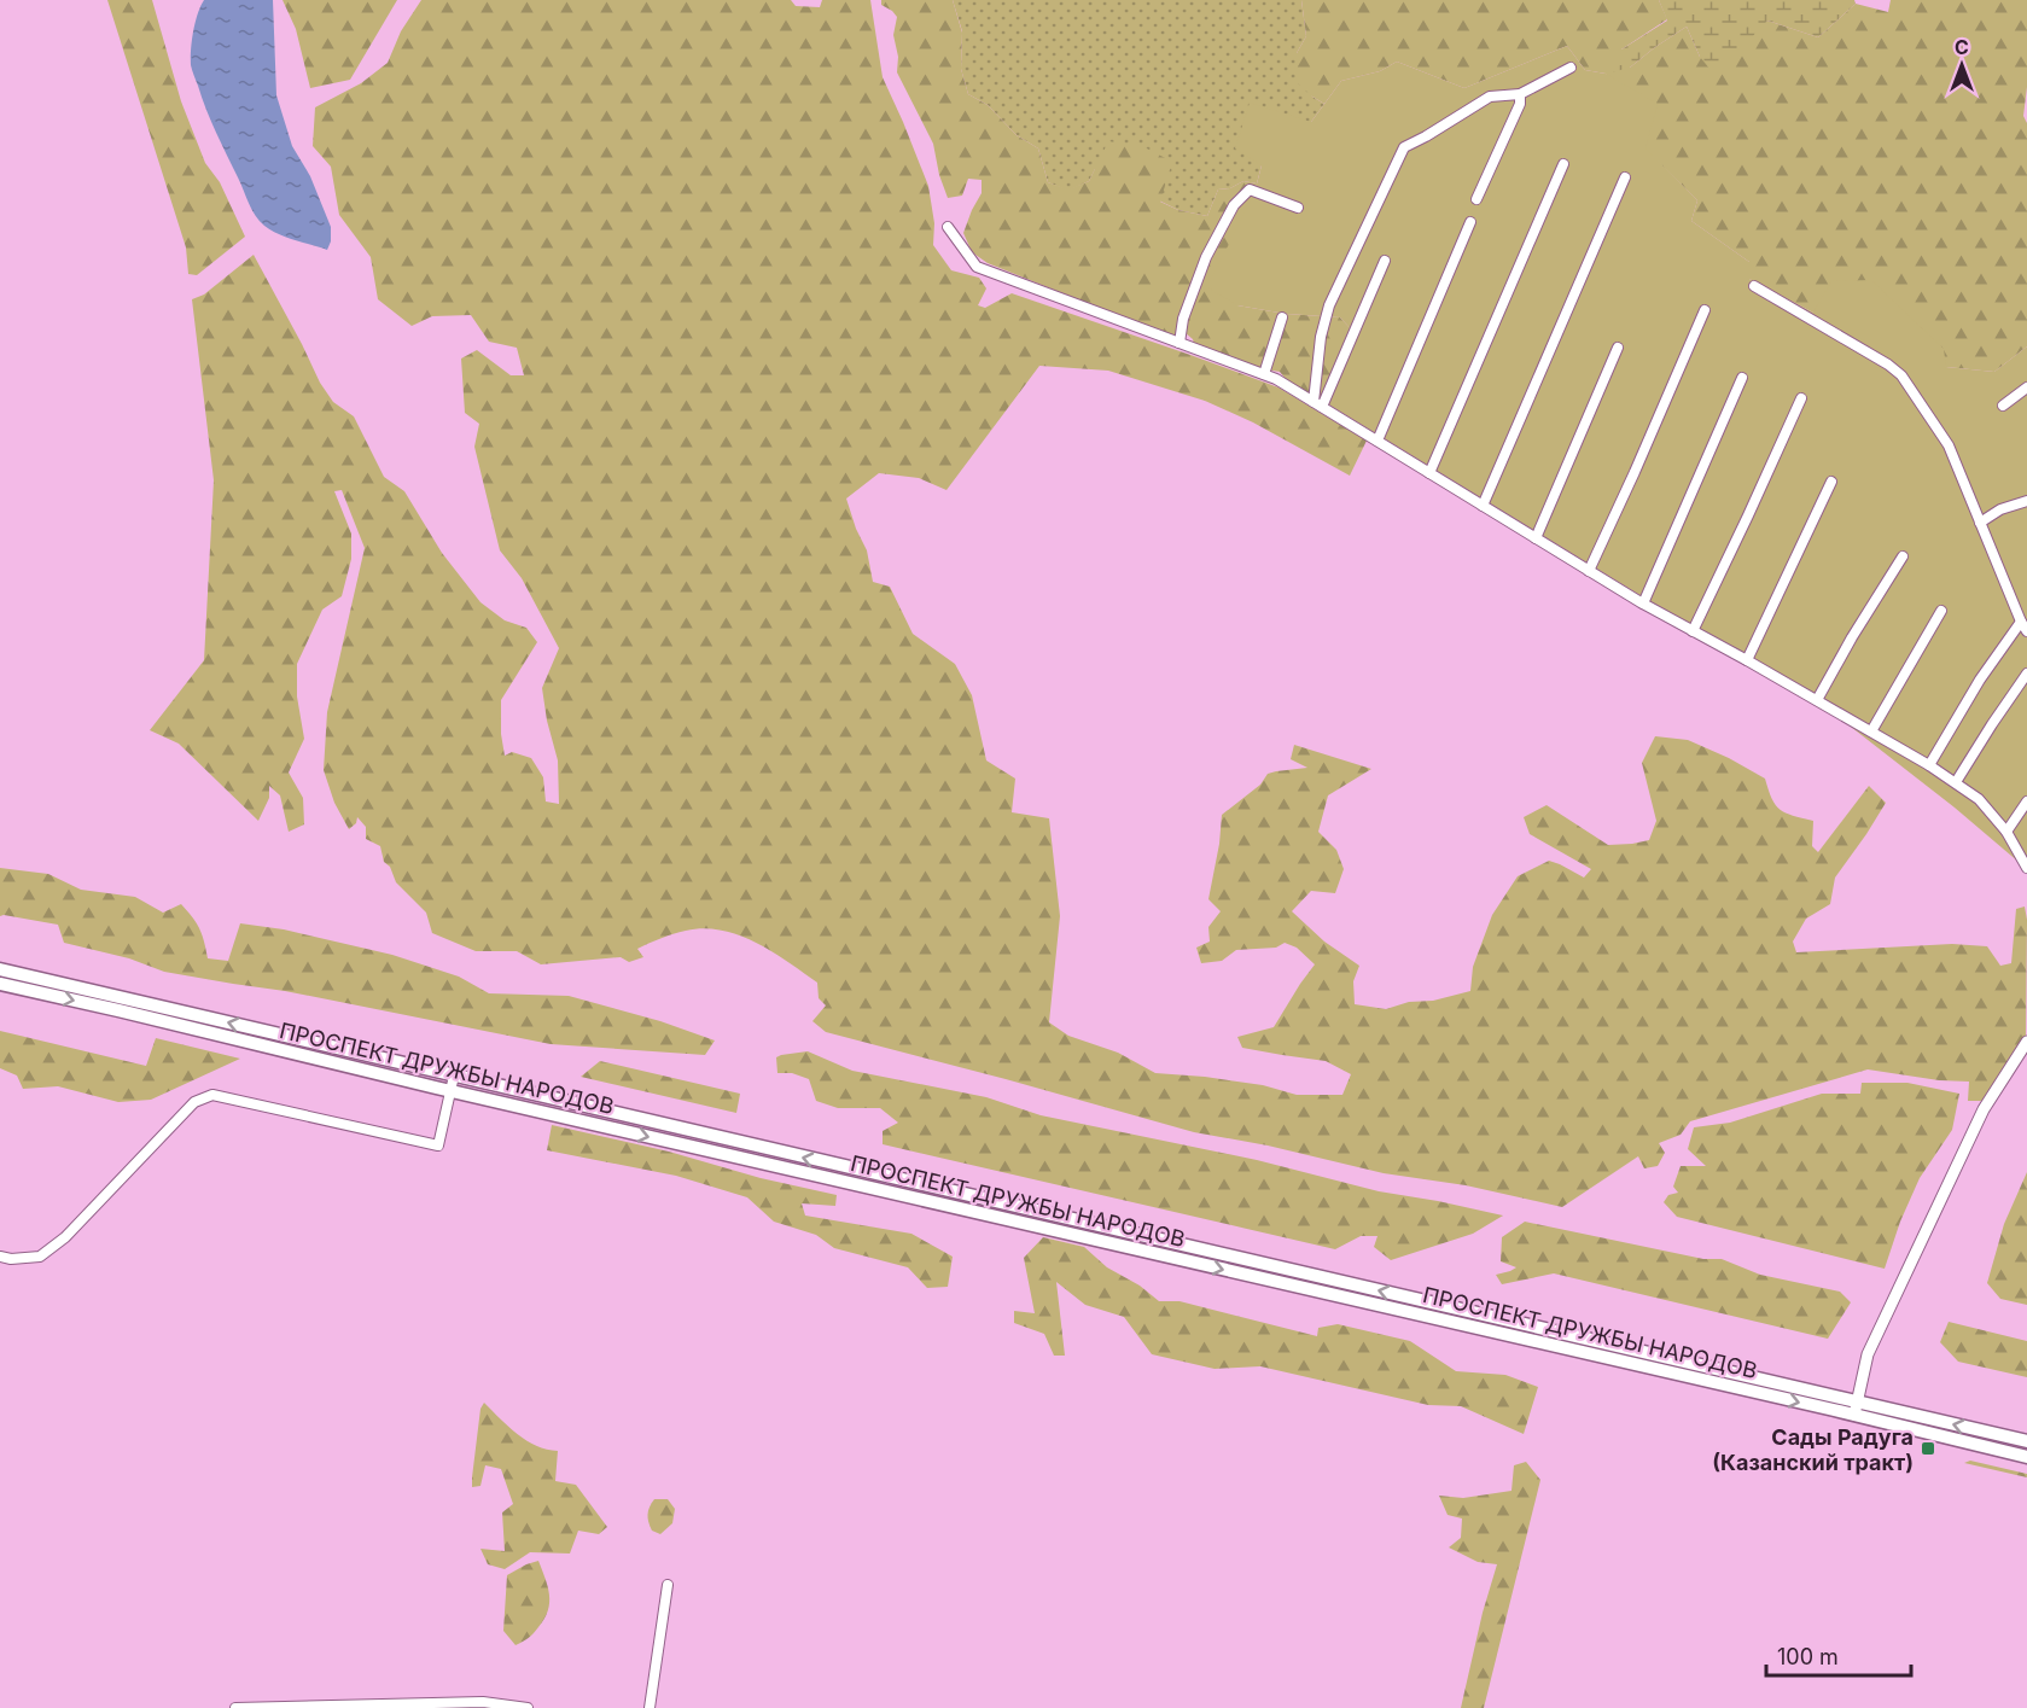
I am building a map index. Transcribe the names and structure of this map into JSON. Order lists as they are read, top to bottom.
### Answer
{
  "streets": {
    "main road": ["ПРОСПЕКТ ДРУЖБЫ НАРОДОВ"]
  },
  "places": {
    "transit": ["Сады Радуга (Казанский тракт)"]
  },
  "scale_bar": "100 m",
  "north": "top"
}
